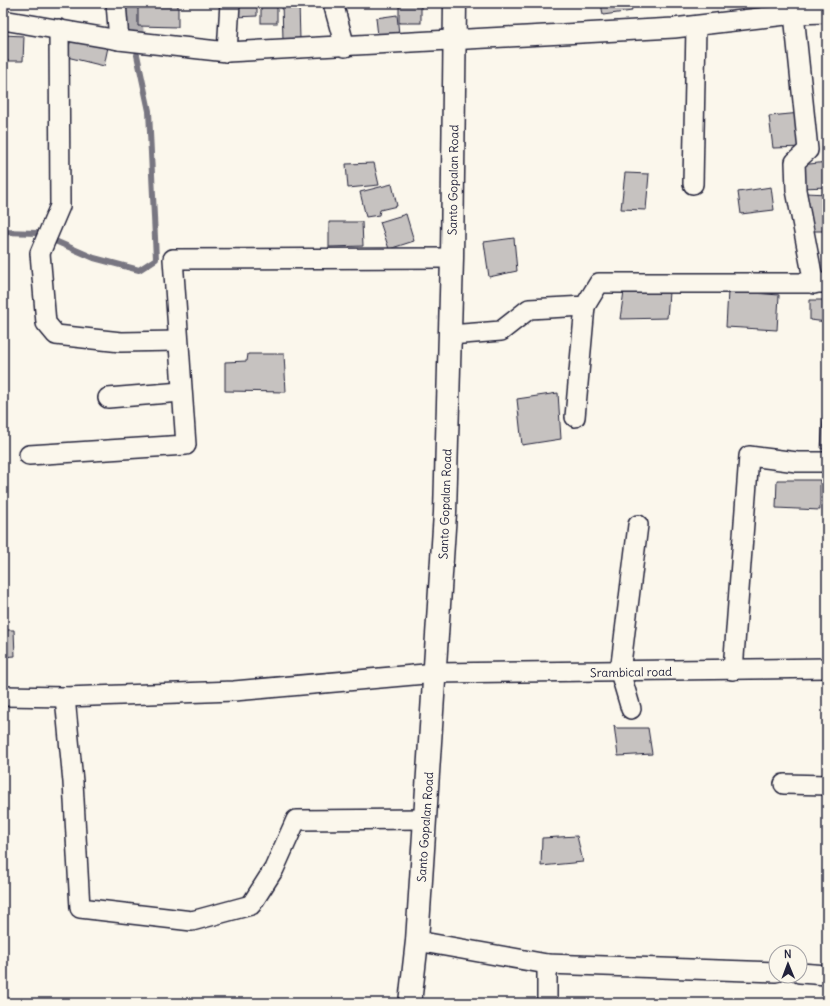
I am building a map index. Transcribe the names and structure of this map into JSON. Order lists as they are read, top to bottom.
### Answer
{
  "streets": {
    "main road": ["Santo Gopalan Road"],
    "street": ["Srambical road"]
  },
  "crossings": [
    ["Santo Gopalan Road", "Srambical road"]
  ],
  "north": "top"
}
